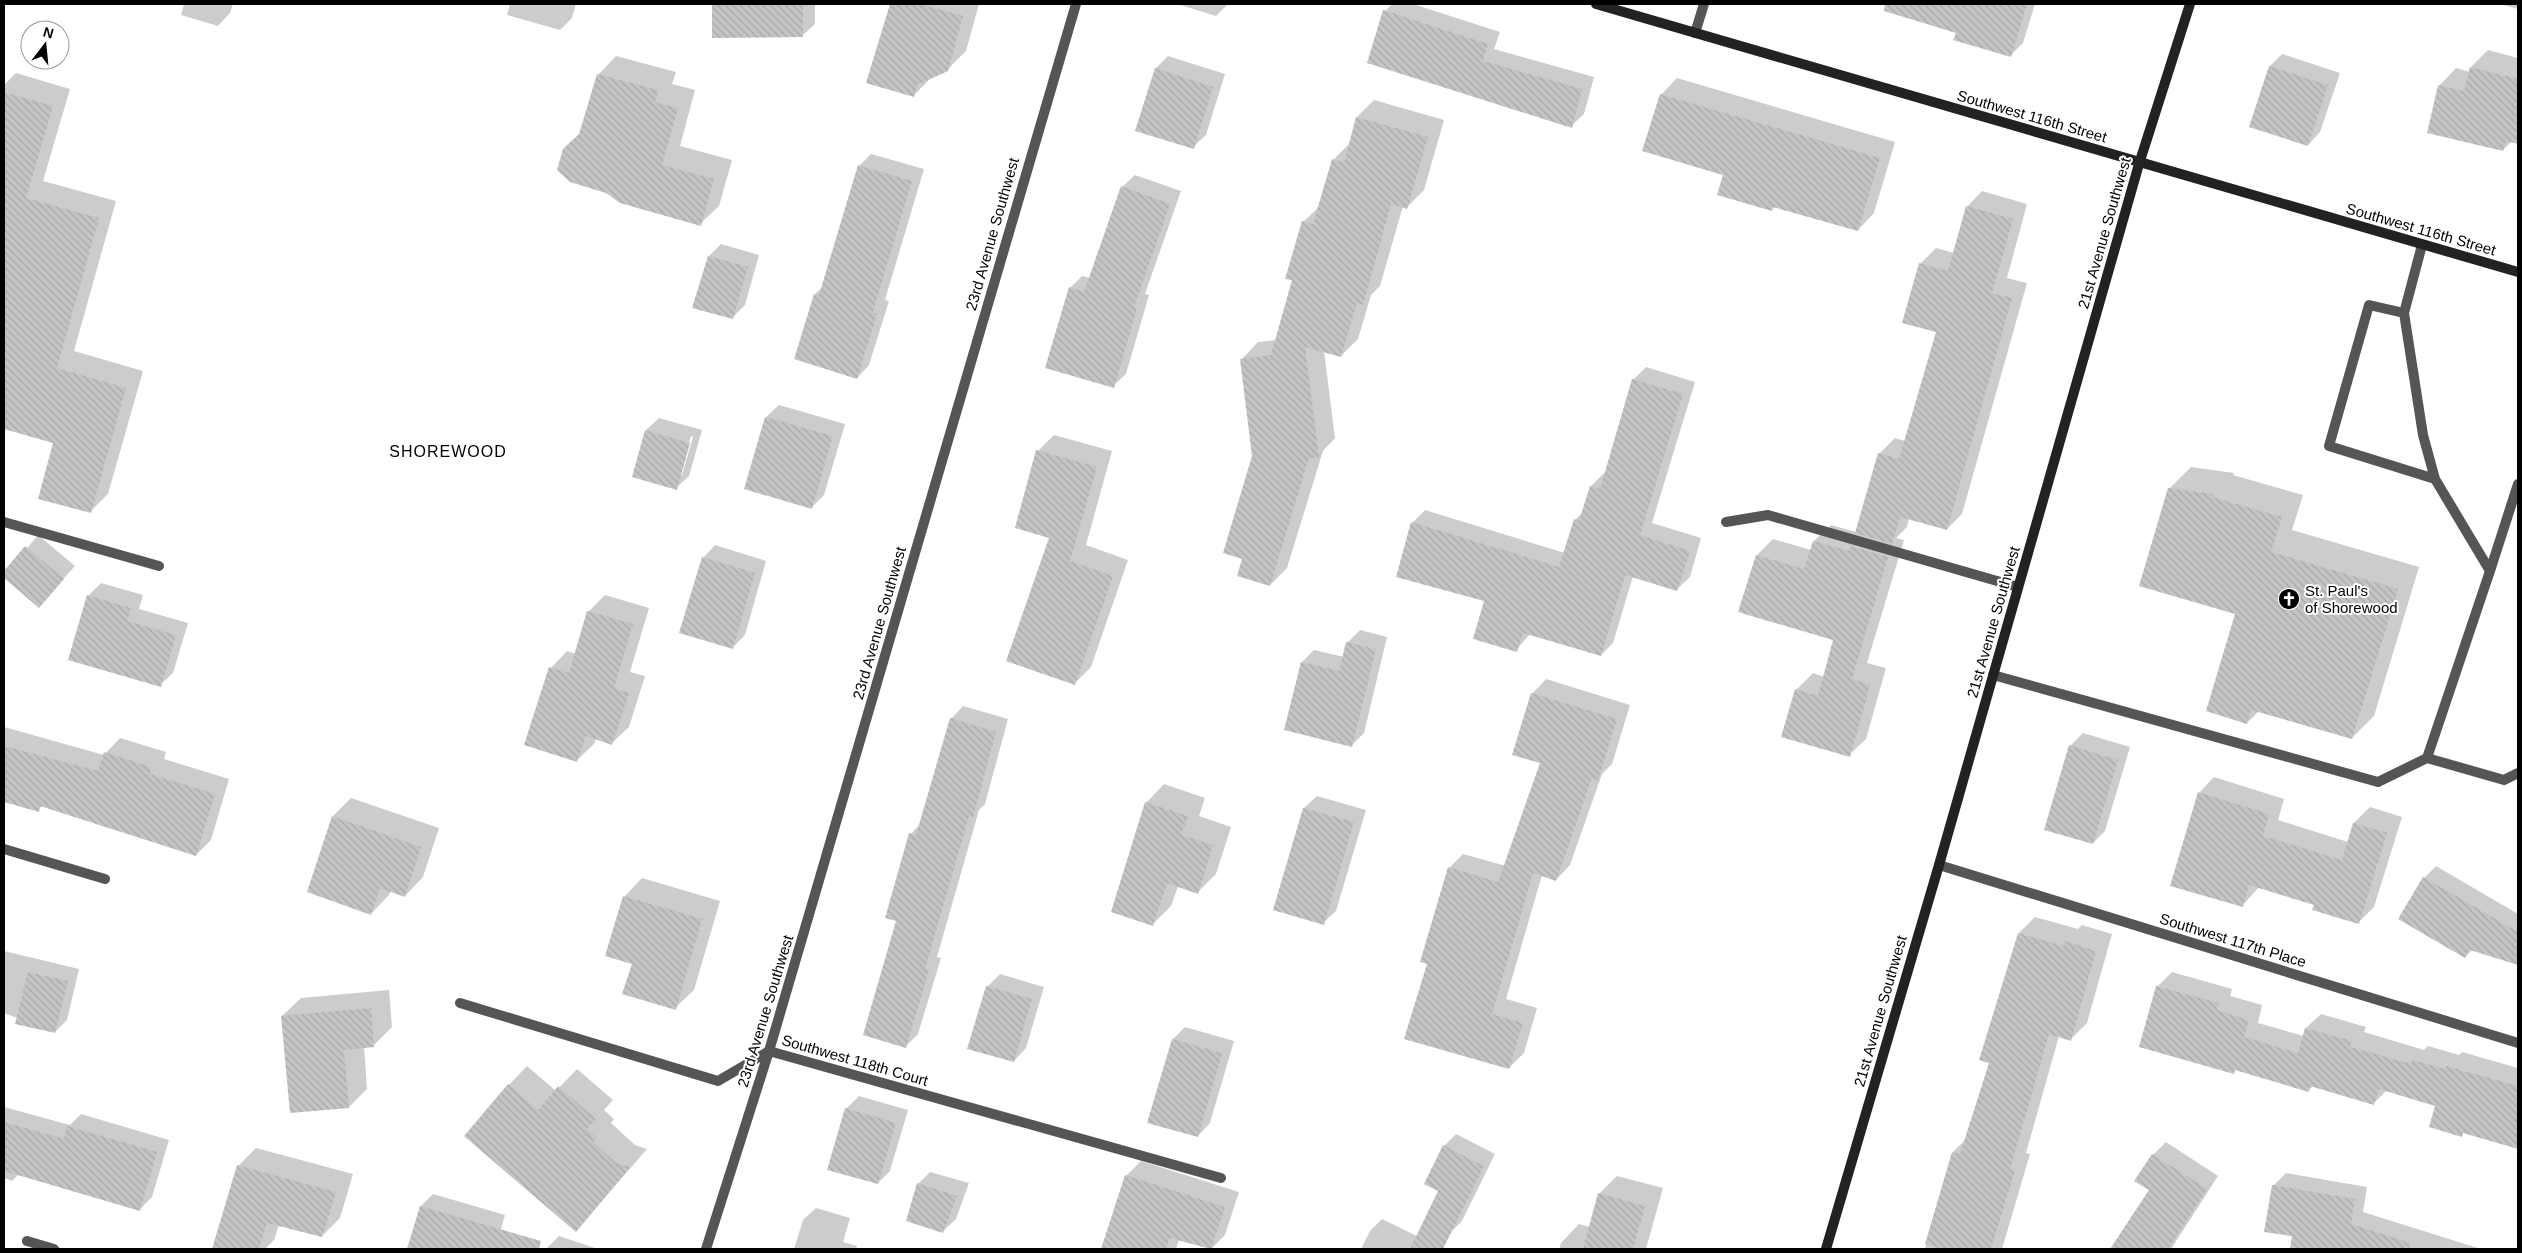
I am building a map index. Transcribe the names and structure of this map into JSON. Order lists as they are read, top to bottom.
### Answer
{
  "streets": {
    "street": [
      "Southwest 116th Street",
      "21st Avenue Southwest",
      "23rd Avenue Southwest",
      "Southwest 117th Place",
      "Southwest 118th Court"
    ]
  },
  "crossings": [
    ["Southwest 116th Street", "21st Avenue Southwest"],
    ["21st Avenue Southwest", "Southwest 117th Place"],
    ["23rd Avenue Southwest", "Southwest 118th Court"]
  ],
  "districts": ["SHOREWOOD"],
  "places": {
    "church": ["St. Paul's of Shorewood"]
  },
  "north": "top"
}
